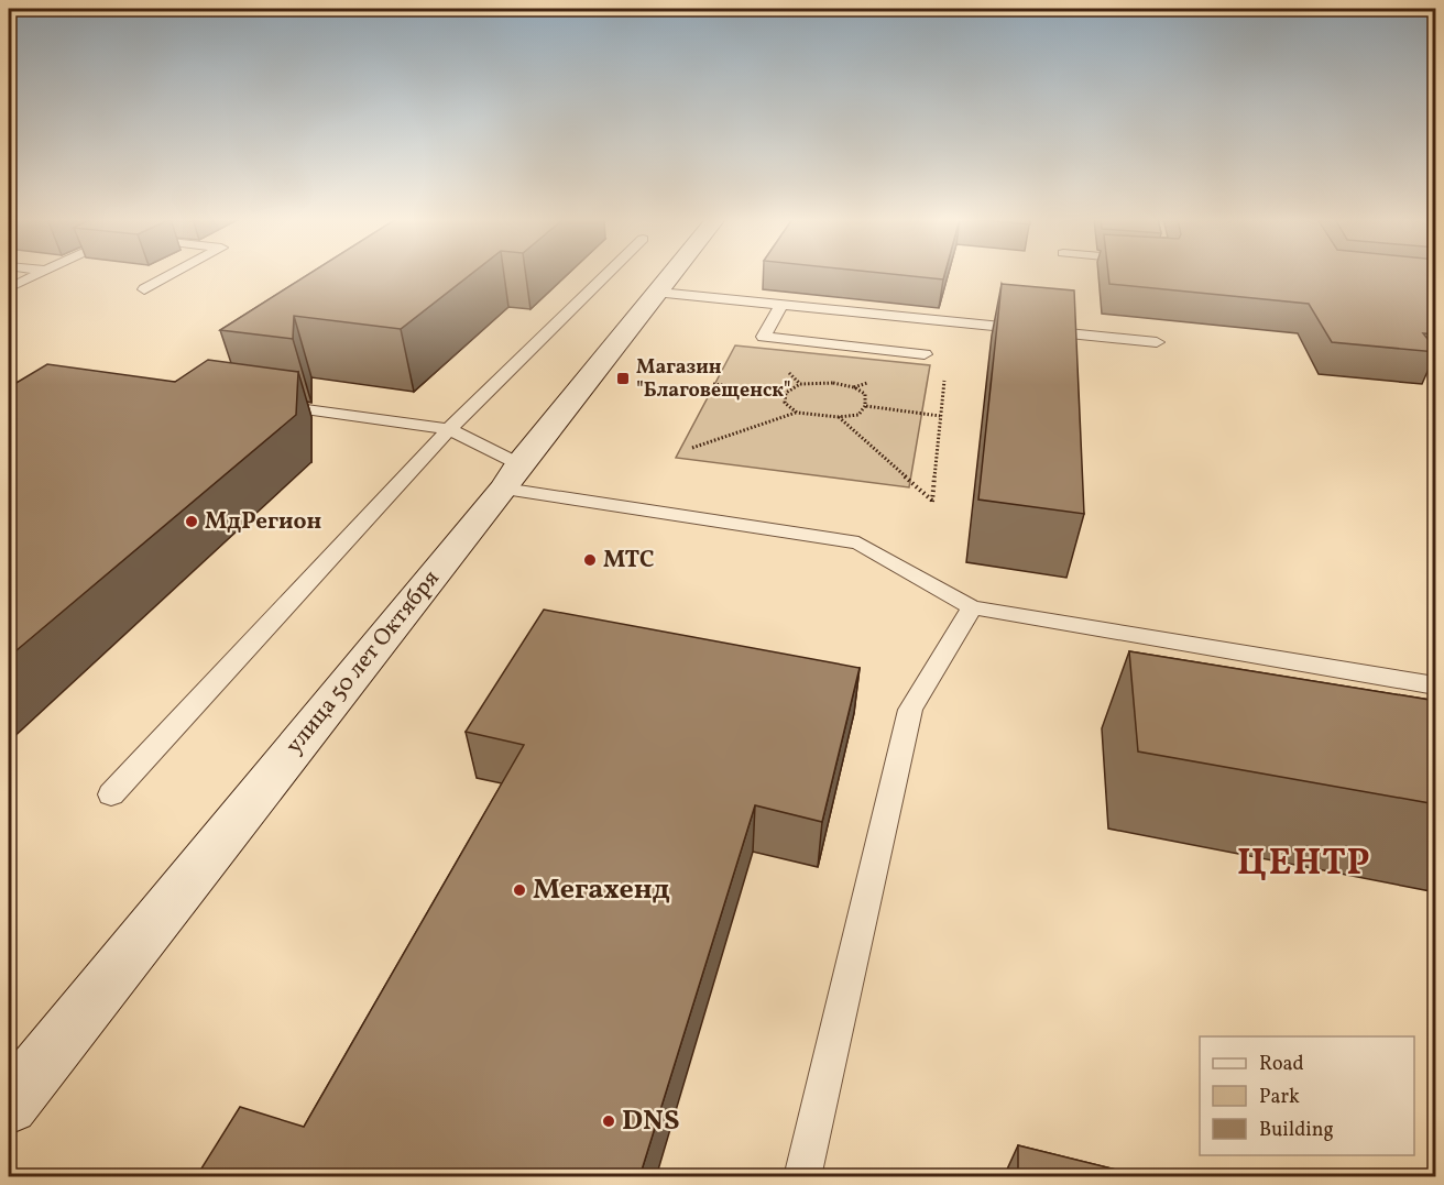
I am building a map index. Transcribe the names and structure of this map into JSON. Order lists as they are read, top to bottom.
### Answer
{
  "streets": {
    "main road": ["улица 50 лет Октября"]
  },
  "districts": ["ЦЕНТР"],
  "places": {
    "transit": ["Магазин \"Благовещенск\""],
    "other": [
      "МдРегион",
      "МТС",
      "Мегахенд",
      "DNS"
    ]
  },
  "legend": ["Road", "Park", "Building"]
}
